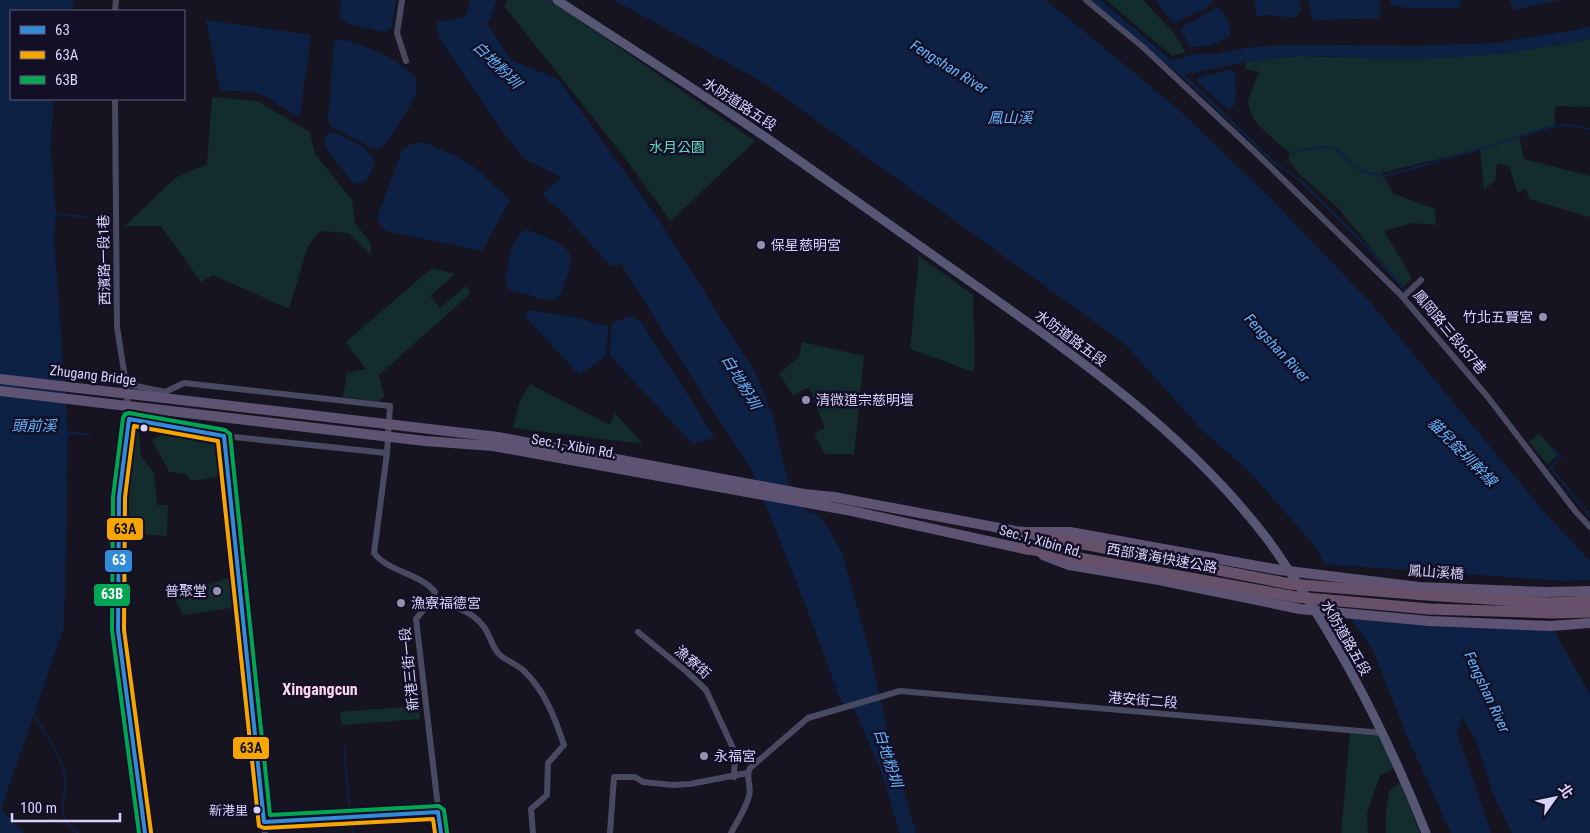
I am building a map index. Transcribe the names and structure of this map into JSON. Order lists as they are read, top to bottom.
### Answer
{
  "streets": {
    "highway": ["西部濱海快速公路", "鳳山溪橋"],
    "main road": ["Zhugang Bridge", "Sec.1, Xibin Rd."],
    "street": [
      "水防道路五段",
      "西濱路一段1巷",
      "鳳岡路三段657巷",
      "漁寮街",
      "新港三街一段",
      "港安街二段"
    ]
  },
  "crossings": [
    ["水防道路五段", "港安街二段"],
    ["Zhugang Bridge", "Sec.1, Xibin Rd."],
    ["Sec.1, Xibin Rd.", "西部濱海快速公路"],
    ["Sec.1, Xibin Rd.", "鳳山溪橋"],
    ["西部濱海快速公路", "鳳山溪橋"]
  ],
  "districts": ["Xingangcun"],
  "water": [
    "白地粉圳",
    "Fengshan River",
    "鳳山溪",
    "頭前溪",
    "貓兒錠圳幹線"
  ],
  "parks": ["水月公園"],
  "places": [
    "保星慈明宮",
    "竹北五賢宮",
    "清微道宗慈明壇",
    "普聚堂",
    "漁寮福德宮",
    "永福宮",
    "新港里"
  ],
  "lines": ["transit line 63B", "transit line 63", "transit line 63A"],
  "legend": ["63", "63A", "63B"],
  "scale_bar": "100 m",
  "north": "top right"
}
